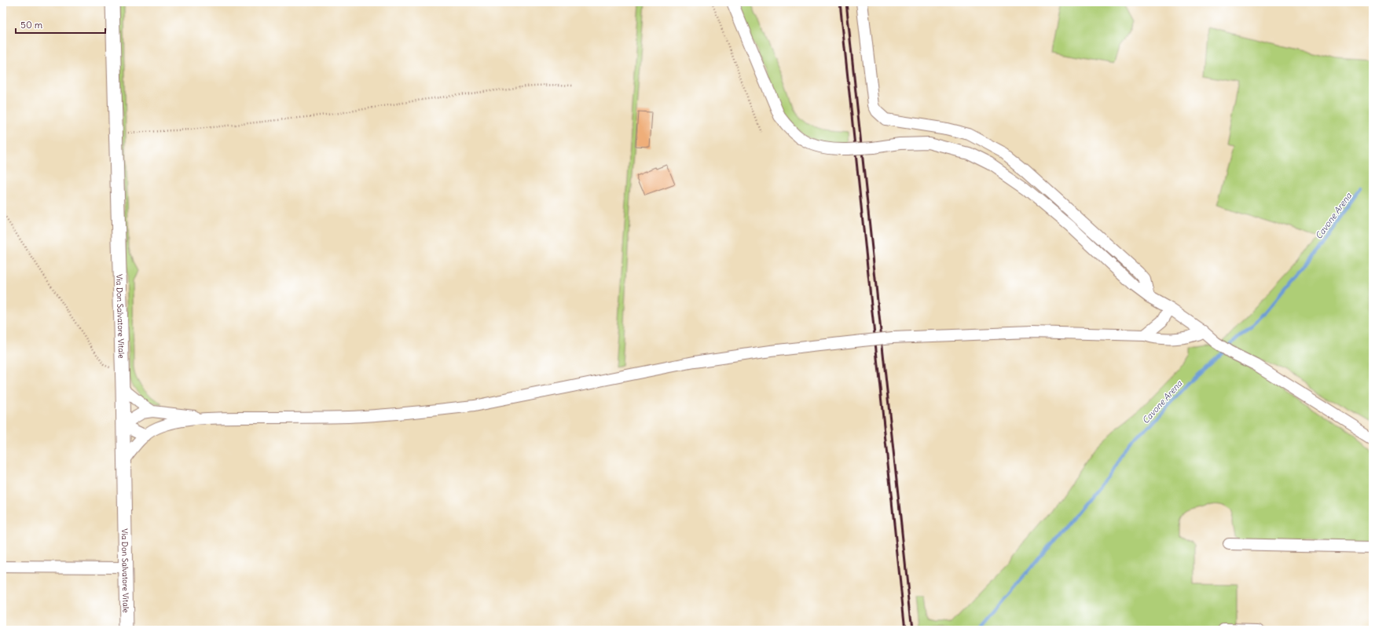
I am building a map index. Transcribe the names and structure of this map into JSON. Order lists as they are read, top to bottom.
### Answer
{
  "streets": {
    "street": ["Via Don Salvatore Vitale"]
  },
  "water": ["Cavone Arena"],
  "scale_bar": "50 m"
}
